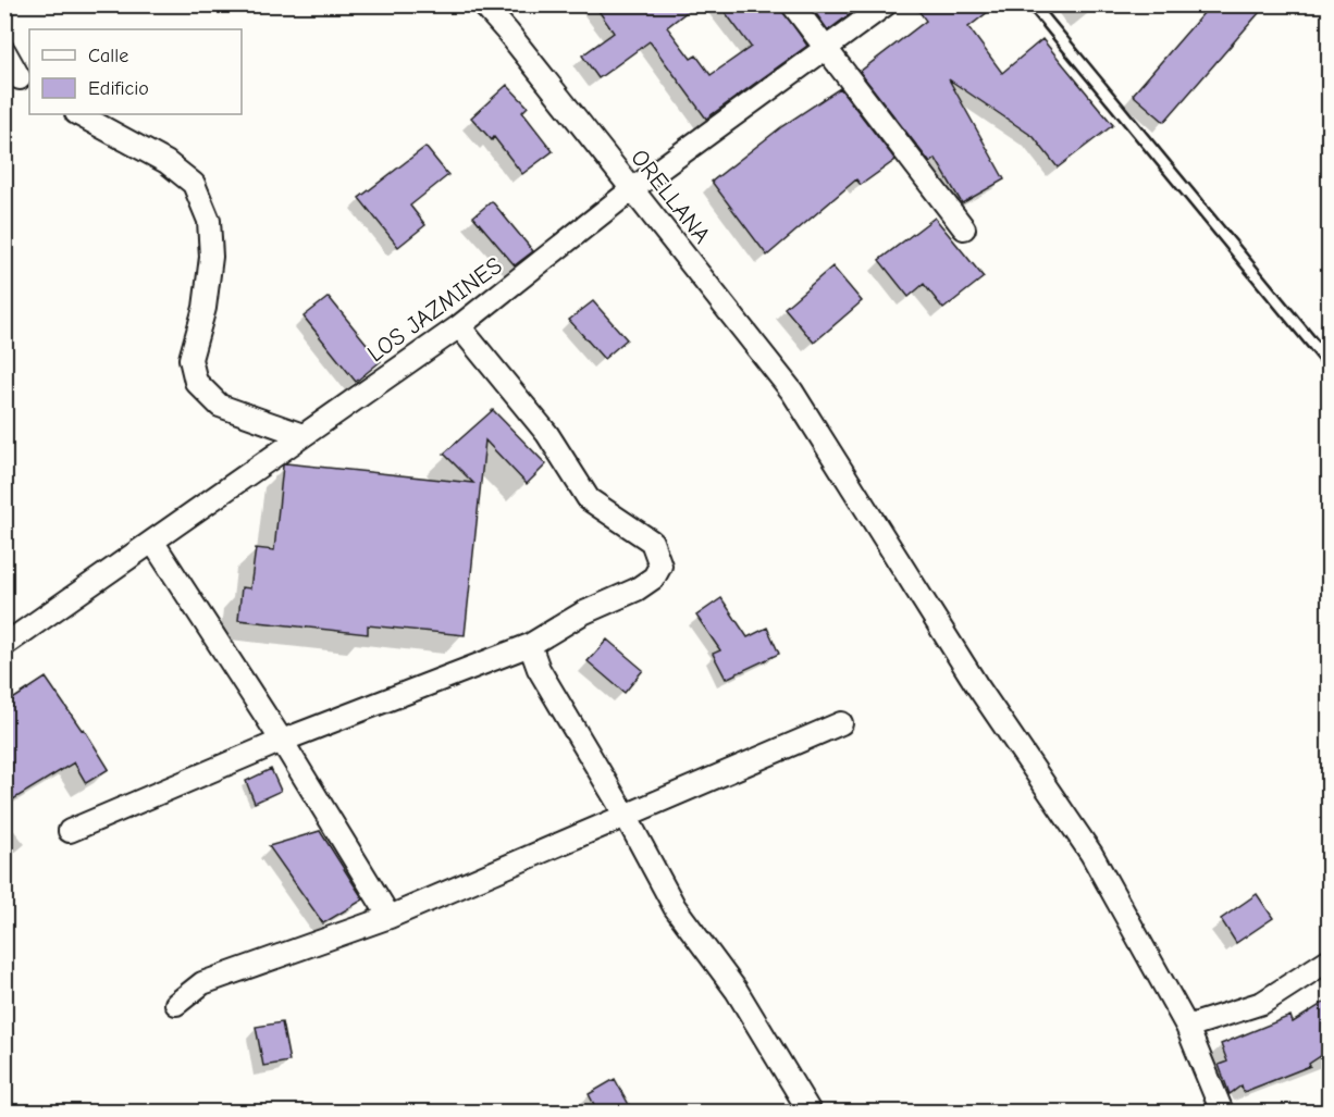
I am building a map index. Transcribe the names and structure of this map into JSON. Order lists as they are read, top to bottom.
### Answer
{
  "streets": {
    "street": ["ORELLANA", "LOS JAZMINES"]
  },
  "crossings": [
    ["ORELLANA", "LOS JAZMINES"]
  ],
  "legend": ["Calle", "Edificio"]
}
